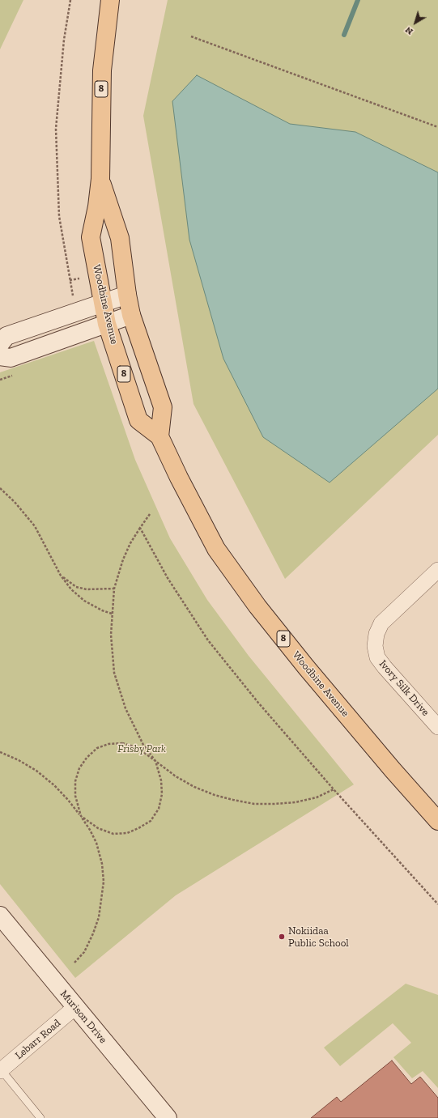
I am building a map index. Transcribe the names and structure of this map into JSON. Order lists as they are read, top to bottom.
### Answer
{
  "streets": {
    "main road": ["8", "Woodbine Avenue"],
    "street": ["Ivory Silk Drive", "Murison Drive", "Lebarr Road"]
  },
  "crossings": [
    ["Murison Drive", "Lebarr Road"]
  ],
  "parks": ["Frisby Park"],
  "places": ["Nokiidaa Public School"],
  "north": "bottom left"
}
